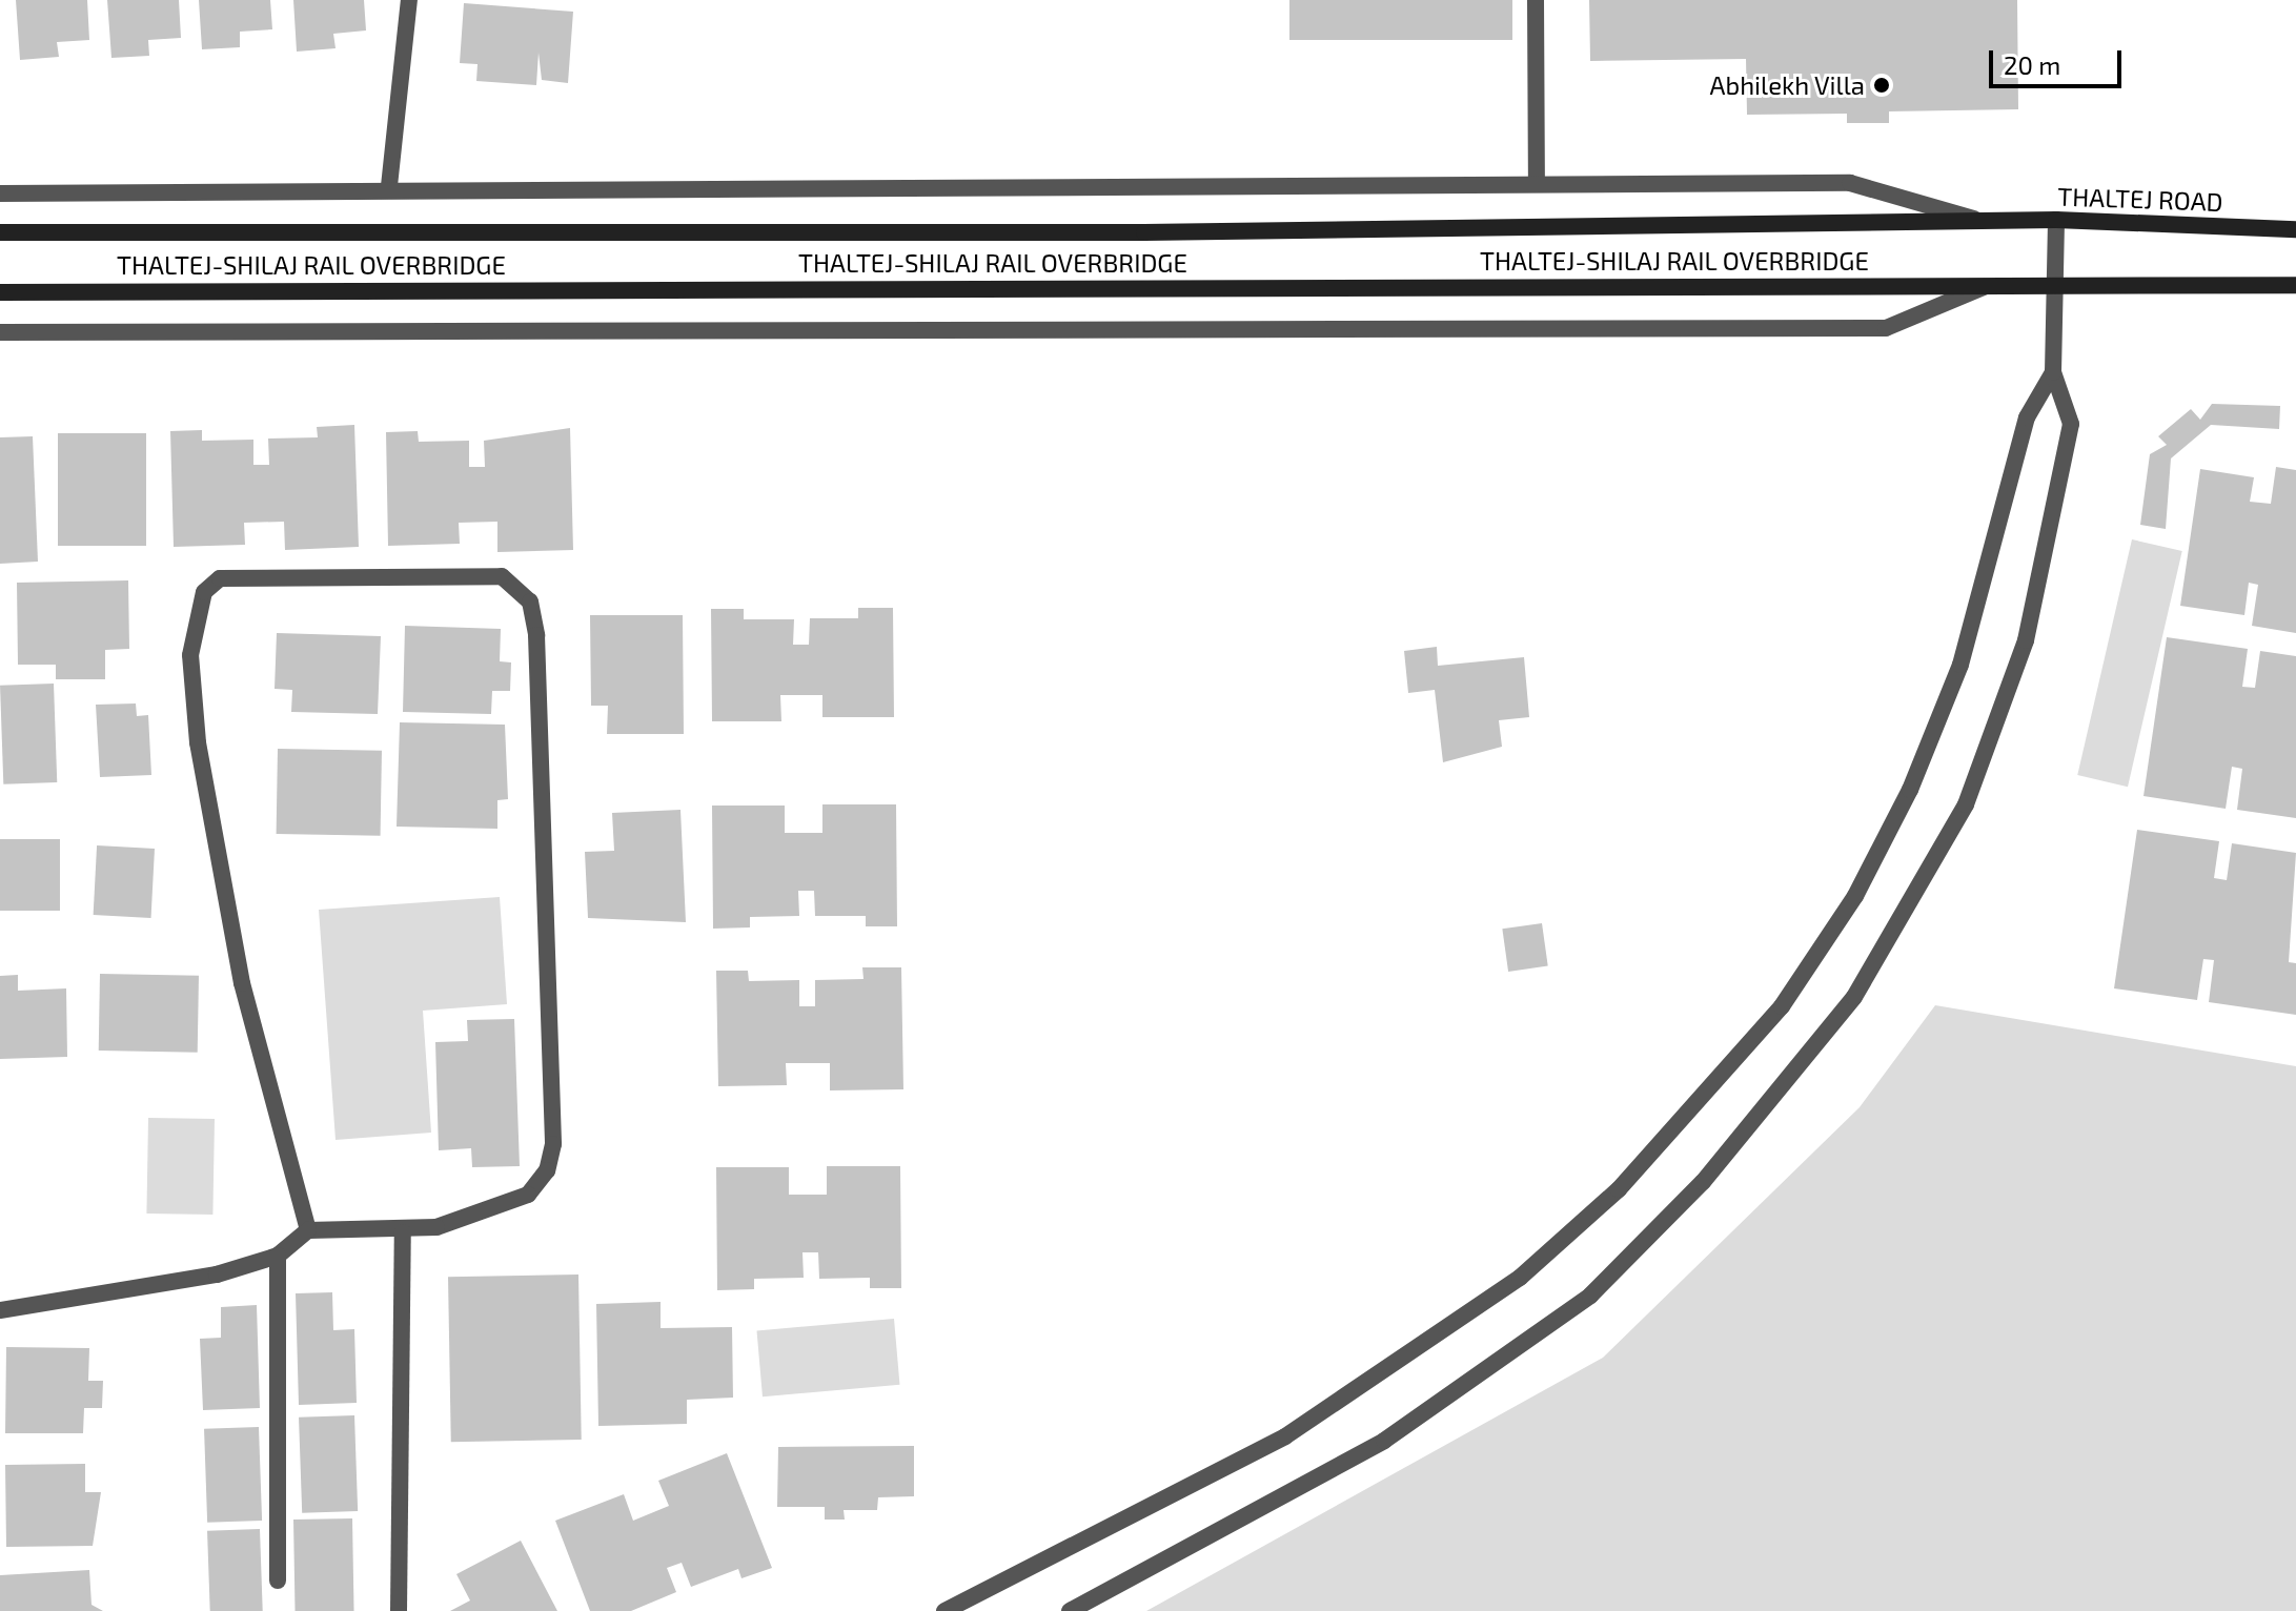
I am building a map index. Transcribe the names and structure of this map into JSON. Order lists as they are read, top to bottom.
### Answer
{
  "streets": {
    "main road": ["THALTEJ ROAD", "THALTEJ-SHILAJ RAIL OVERBRIDGE"]
  },
  "crossings": [
    ["THALTEJ ROAD", "THALTEJ-SHILAJ RAIL OVERBRIDGE"]
  ],
  "places": ["Abhilekh Villa"],
  "scale_bar": "20 m"
}
